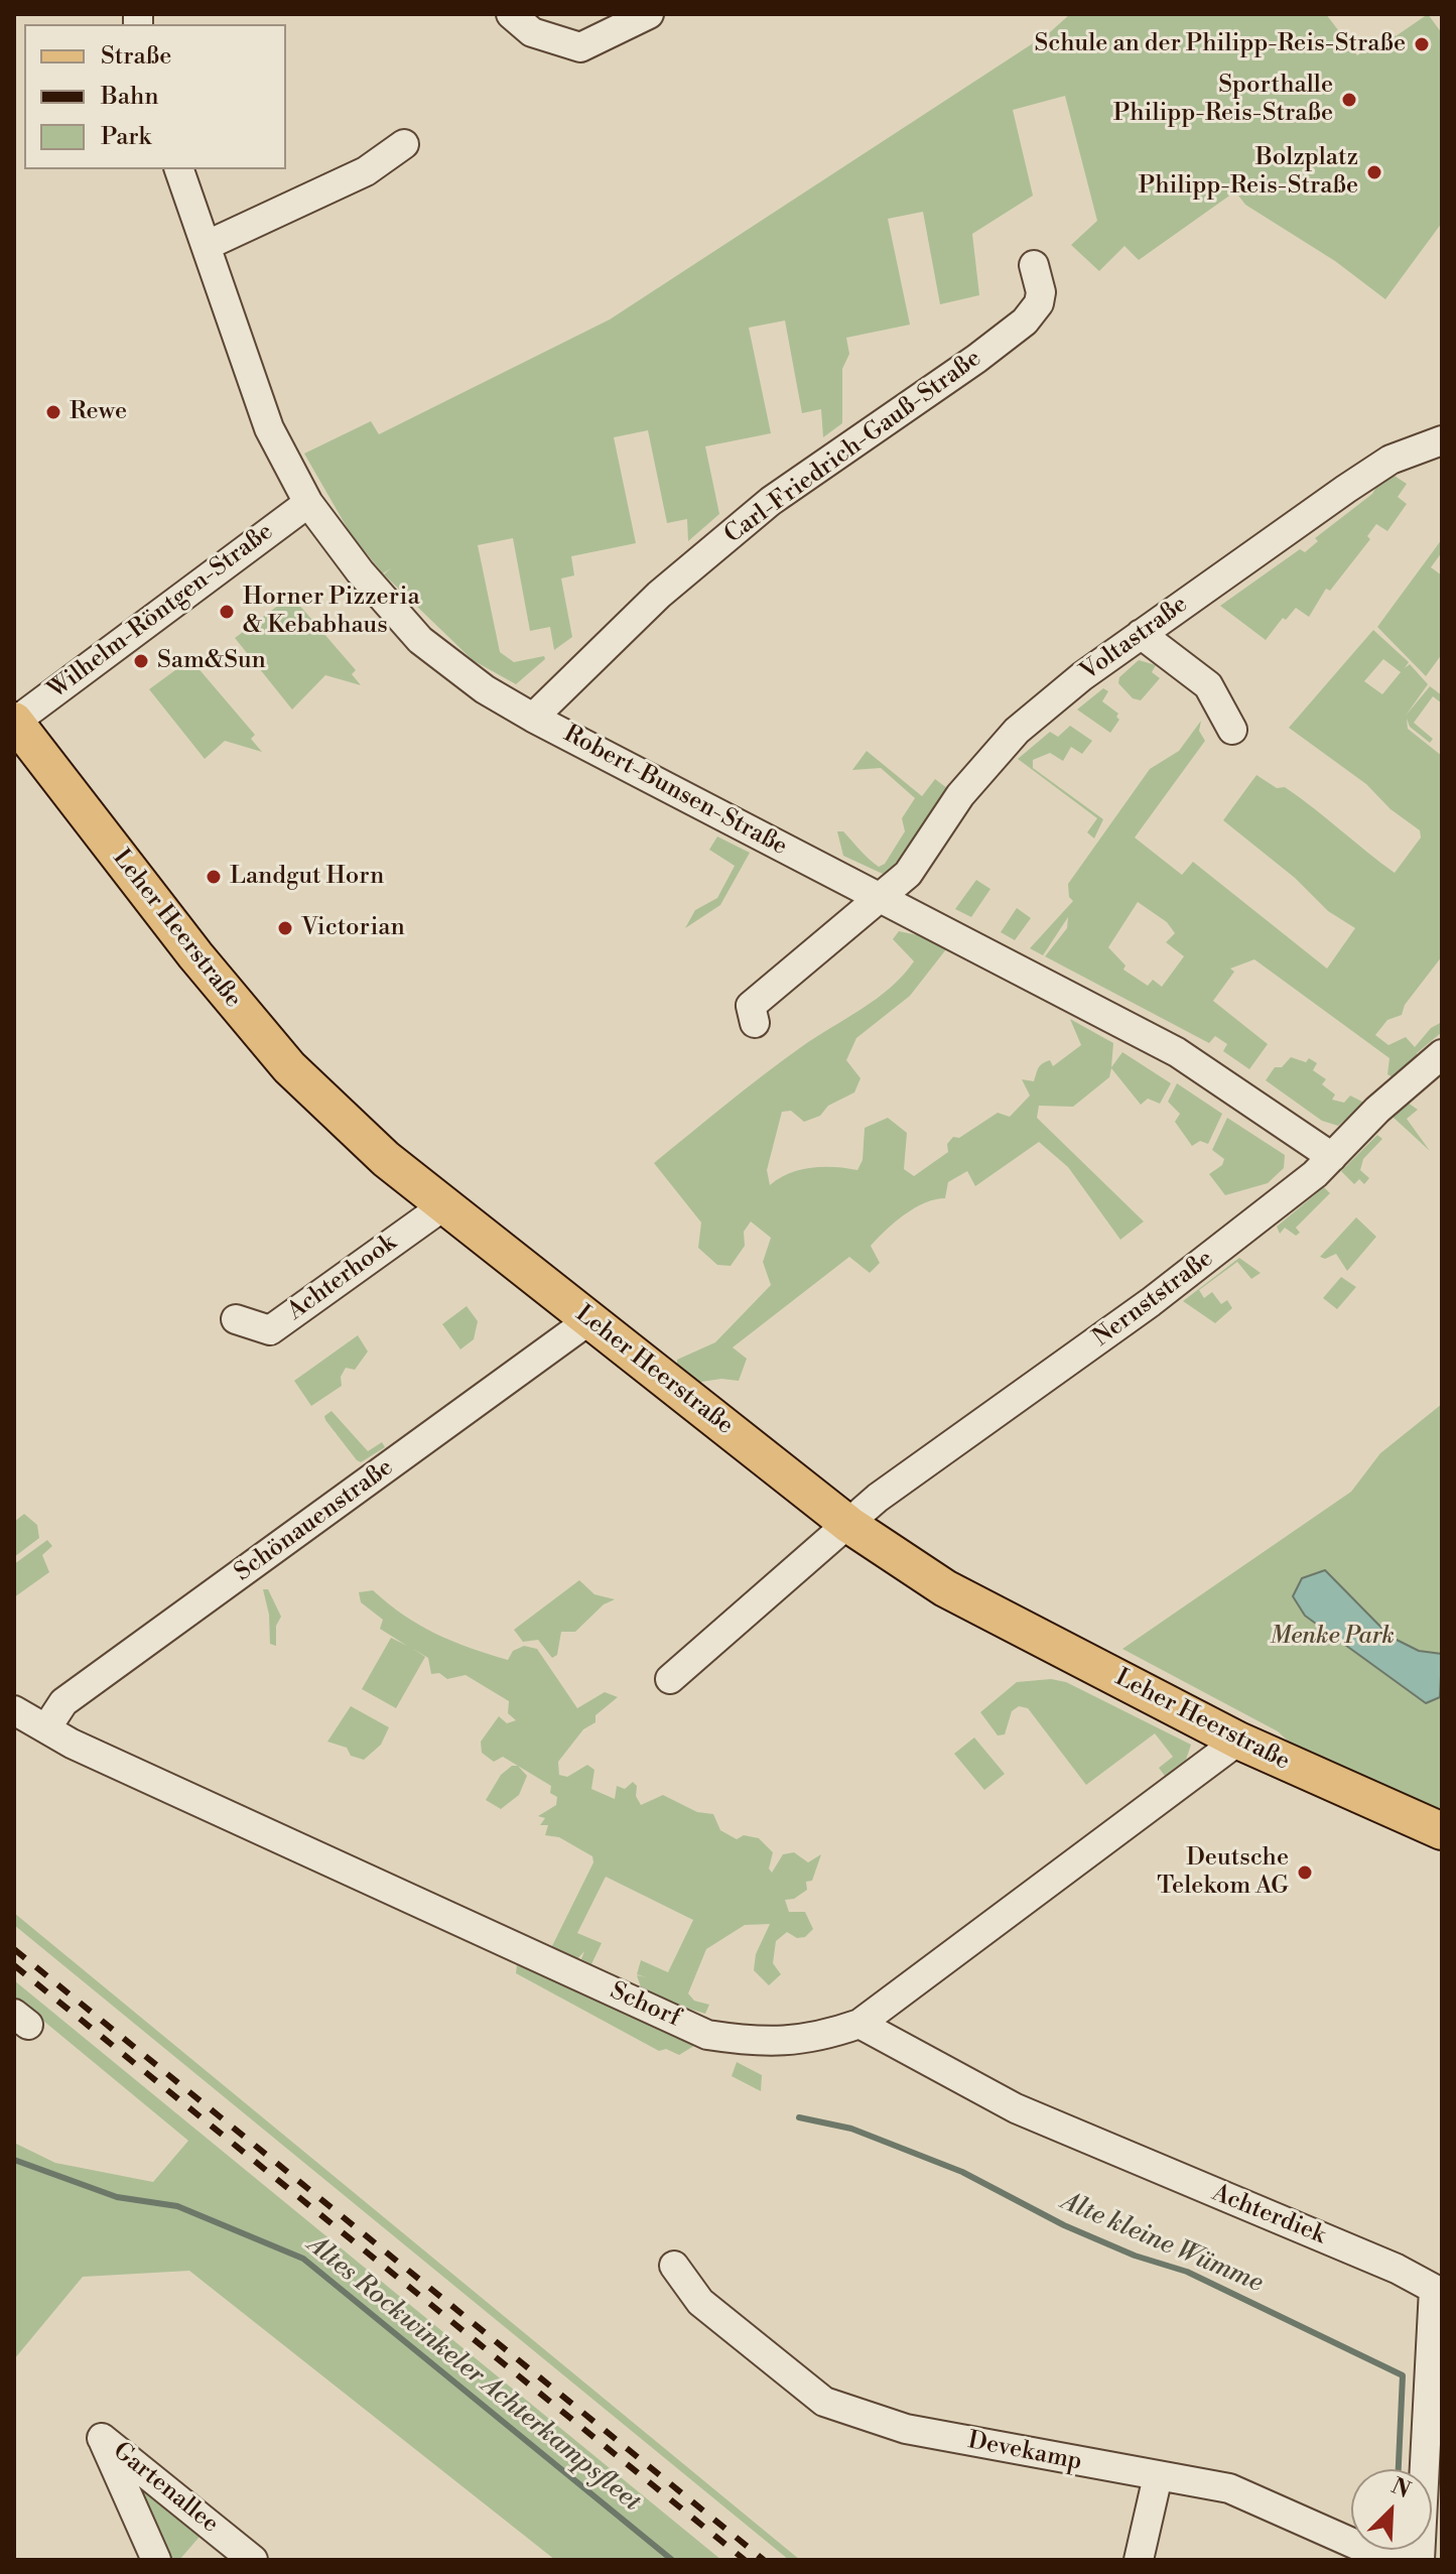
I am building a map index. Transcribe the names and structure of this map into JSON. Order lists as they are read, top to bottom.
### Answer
{
  "streets": {
    "main road": ["Leher Heerstraße"],
    "street": [
      "Carl-Friedrich-Gauß-Straße",
      "Wilhelm-Röntgen-Straße",
      "Voltastraße",
      "Robert-Bunsen-Straße",
      "Achterhook",
      "Nernststraße",
      "Schönauenstraße",
      "Schorf",
      "Achterdiek",
      "Devekamp",
      "Gartenallee"
    ]
  },
  "crossings": [
    ["Carl-Friedrich-Gauß-Straße", "Robert-Bunsen-Straße"],
    ["Wilhelm-Röntgen-Straße", "Robert-Bunsen-Straße"],
    ["Wilhelm-Röntgen-Straße", "Leher Heerstraße"],
    ["Voltastraße", "Robert-Bunsen-Straße"],
    ["Robert-Bunsen-Straße", "Nernststraße"],
    ["Leher Heerstraße", "Achterhook"],
    ["Leher Heerstraße", "Nernststraße"],
    ["Leher Heerstraße", "Schönauenstraße"],
    ["Leher Heerstraße", "Schorf"],
    ["Schönauenstraße", "Schorf"],
    ["Schorf", "Achterdiek"],
    ["Achterdiek", "Devekamp"]
  ],
  "water": ["Alte kleine Wümme", "Altes Rockwinkeler Achterkampsfleet"],
  "parks": ["Menke Park"],
  "places": [
    "Schule an der Philipp-Reis-Straße",
    "Sporthalle Philipp-Reis-Straße",
    "Bolzplatz Philipp-Reis-Straße",
    "Rewe",
    "Horner Pizzeria & Kebabhaus",
    "Sam&Sun",
    "Landgut Horn",
    "Victorian",
    "Deutsche Telekom AG"
  ],
  "legend": ["Straße", "Bahn", "Park"],
  "north": "top right"
}
